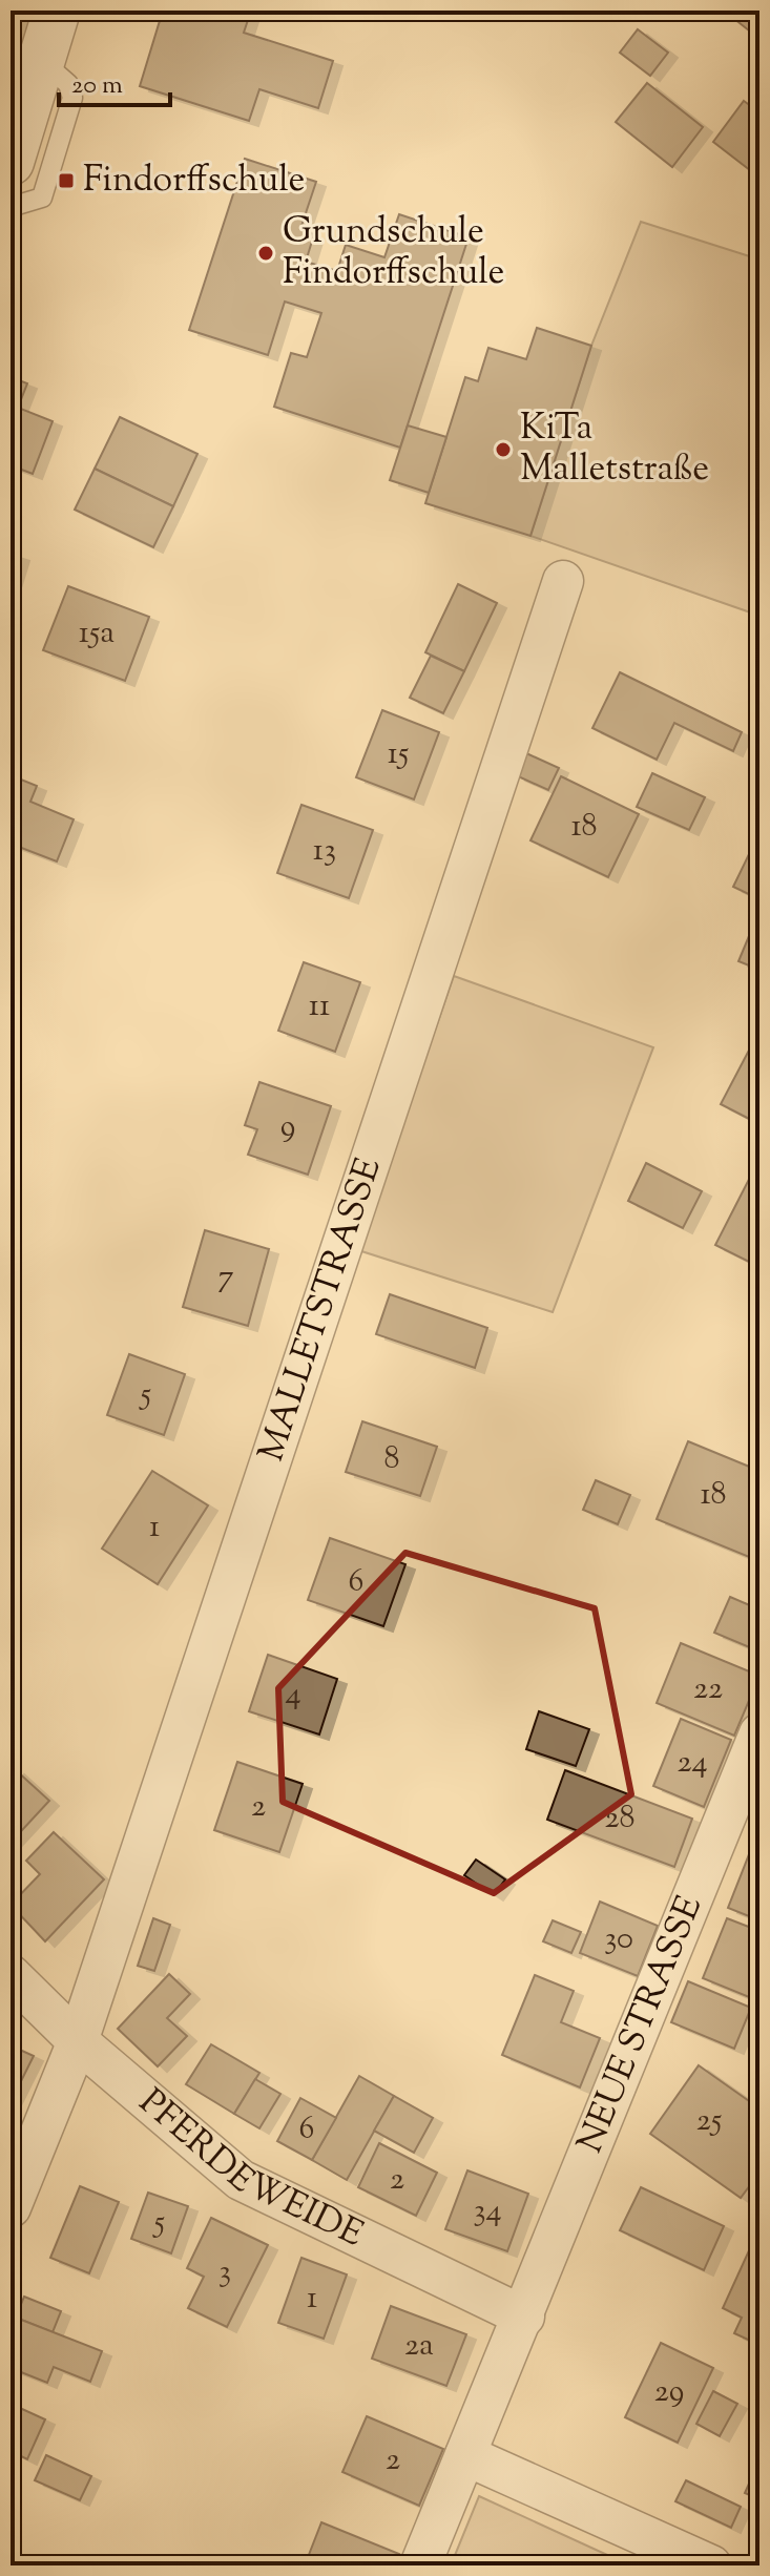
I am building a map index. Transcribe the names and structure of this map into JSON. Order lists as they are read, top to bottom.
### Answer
{
  "streets": {
    "street": ["MALLETSTRASSE", "NEUE STRASSE", "PFERDEWEIDE"]
  },
  "crossings": [
    ["MALLETSTRASSE", "PFERDEWEIDE"],
    ["NEUE STRASSE", "PFERDEWEIDE"]
  ],
  "places": {
    "transit": ["Findorffschule"],
    "other": ["Grundschule Findorffschule", "KiTa Malletstraße"]
  },
  "house_numbers": [
    "15a",
    "15",
    "18",
    "13",
    "11",
    "9",
    "7",
    "5",
    "8",
    "18",
    "1",
    "6",
    "22",
    "4",
    "24",
    "2",
    "28",
    "30",
    "25",
    "6",
    "2",
    "34",
    "5",
    "3",
    "1",
    "2a",
    "29",
    "2"
  ],
  "scale_bar": "20 m"
}
